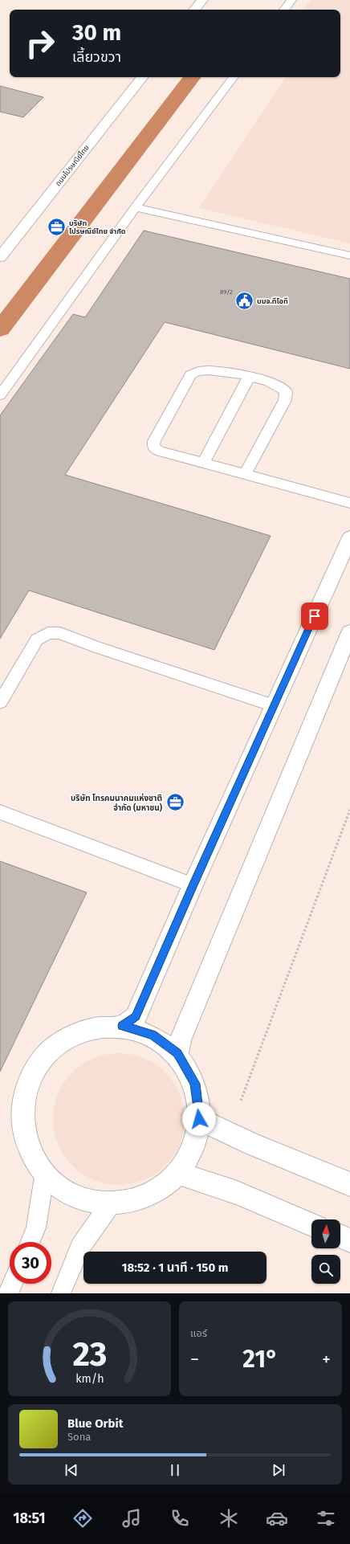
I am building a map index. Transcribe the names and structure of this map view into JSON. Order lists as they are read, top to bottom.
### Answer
{
  "streets": {
    "street": ["ถนนไปรษณีย์ไทย"]
  },
  "places": {
    "office": ["บริษัท ไปรษณีย์ไทย จำกัด", "บริษัท โทรคมนาคมแห่งชาติ จำกัด (มหาชน)"],
    "public building": ["บมจ.ทีโอที"]
  },
  "house_numbers": ["89/2"],
  "north": "top",
  "page": {
    "turn": ["30 m", "เลี้ยวขวา"],
    "limit": "30",
    "trip": "18:52 · 1 นาที · 150 m",
    "tile": "แอร์",
    "heat": ["−", "21°", "+"],
    "song": ["Blue Orbit", "Sona"],
    "tabs": "18:51",
    "gauge": ["23", "km/h"]
  }
}
